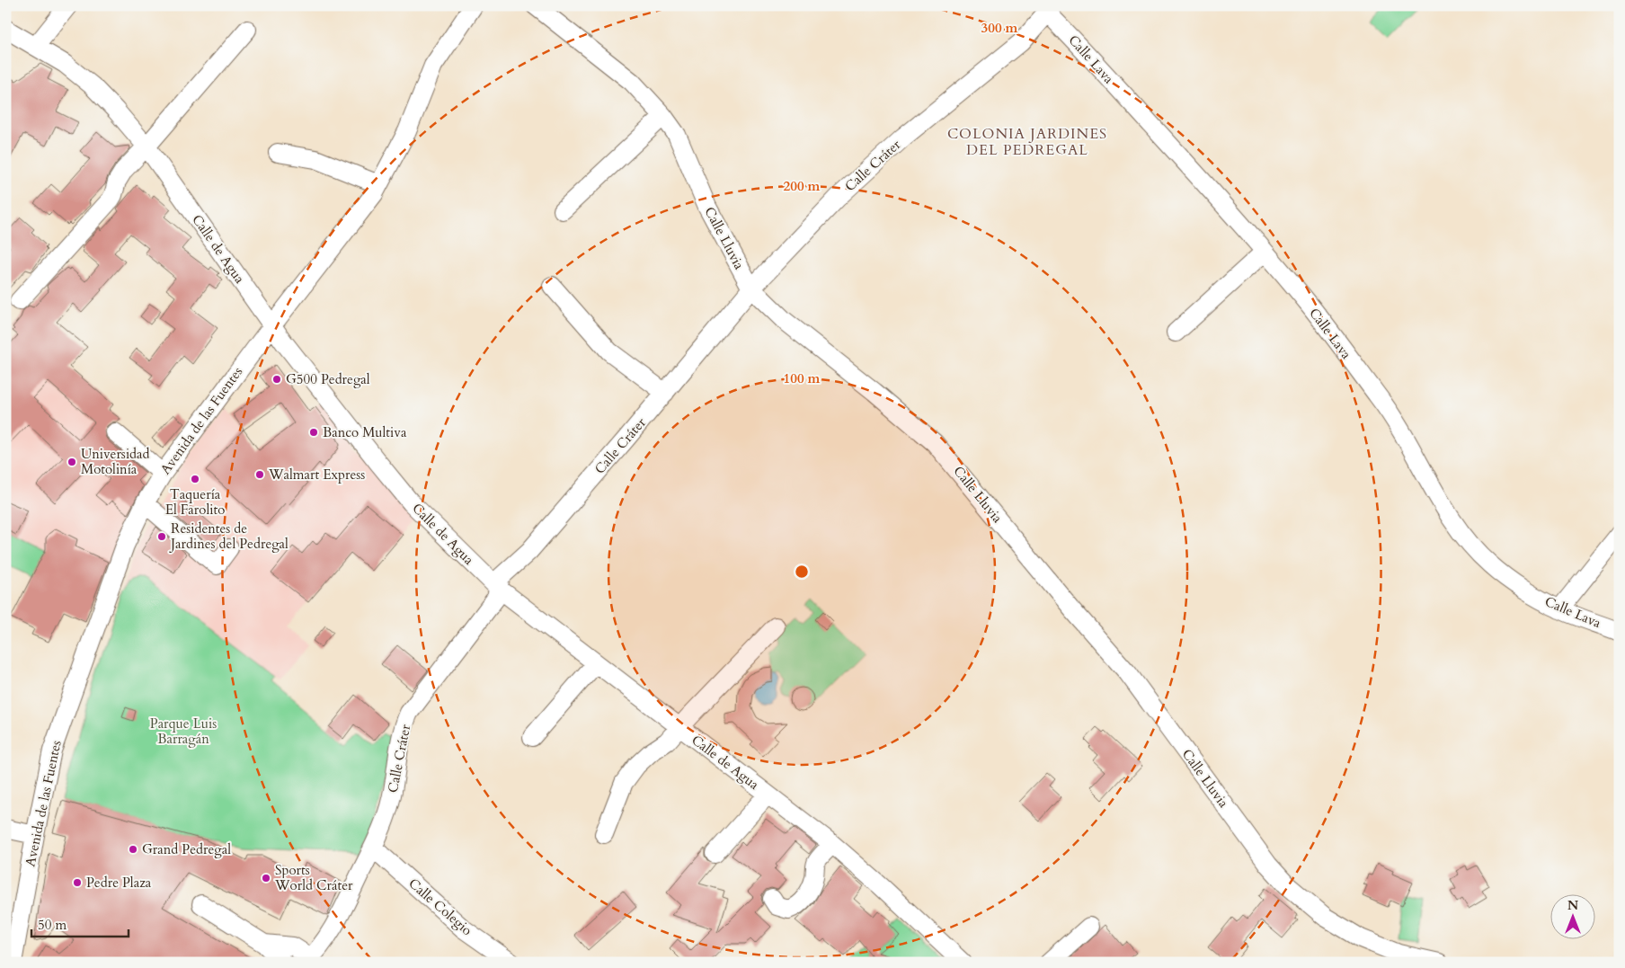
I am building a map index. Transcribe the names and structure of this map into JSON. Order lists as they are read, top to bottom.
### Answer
{
  "streets": {
    "street": [
      "Calle Lava",
      "Calle Cráter",
      "Calle Lluvia",
      "Calle de Agua",
      "Avenida de las Fuentes",
      "Calle Colegio"
    ]
  },
  "crossings": [
    ["Calle Lava", "Calle Cráter"],
    ["Calle Cráter", "Calle Lluvia"],
    ["Calle Cráter", "Calle de Agua"],
    ["Calle Cráter", "Calle Colegio"],
    ["Calle de Agua", "Avenida de las Fuentes"]
  ],
  "districts": ["COLONIA JARDINES DEL PEDREGAL"],
  "parks": ["Parque Luis Barragán"],
  "places": [
    "G500 Pedregal",
    "Banco Multiva",
    "Universidad Motolinía",
    "Walmart Express",
    "Taquería El Farolito",
    "Residentes de Jardines del Pedregal",
    "Grand Pedregal",
    "Sports World Cráter",
    "Pedre Plaza"
  ],
  "scale_bar": "50 m",
  "north": "top",
  "rings": ["300 m", "200 m", "100 m"]
}
